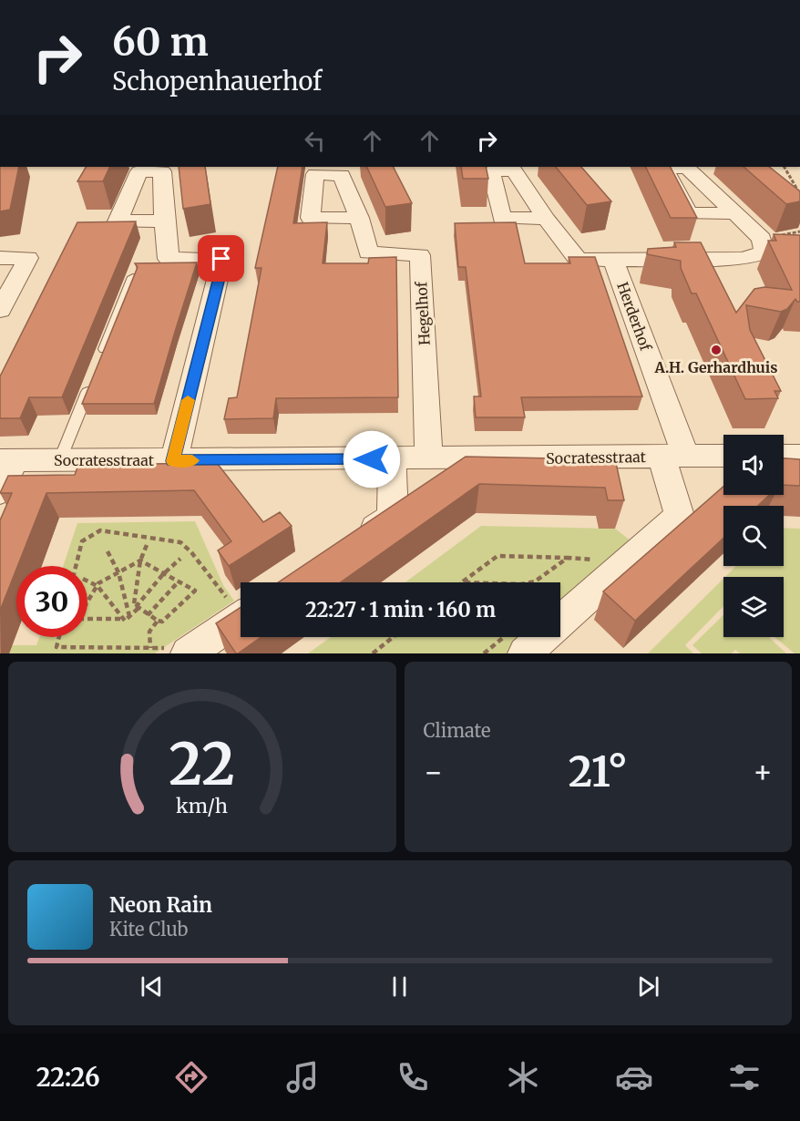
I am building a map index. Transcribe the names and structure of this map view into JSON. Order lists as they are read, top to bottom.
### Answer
{
  "streets": {
    "street": ["Hegelhof", "Herderhof", "Socratesstraat"]
  },
  "crossings": [
    ["Hegelhof", "Socratesstraat"],
    ["Herderhof", "Socratesstraat"]
  ],
  "places": ["A.H. Gerhardhuis"],
  "page": {
    "turn": ["60 m", "Schopenhauerhof"],
    "limit": "30",
    "trip": "22:27 · 1 min · 160 m",
    "tile": "Climate",
    "heat": ["−", "21°", "+"],
    "song": ["Neon Rain", "Kite Club"],
    "tabs": "22:26",
    "gauge": ["22", "km/h"]
  }
}
